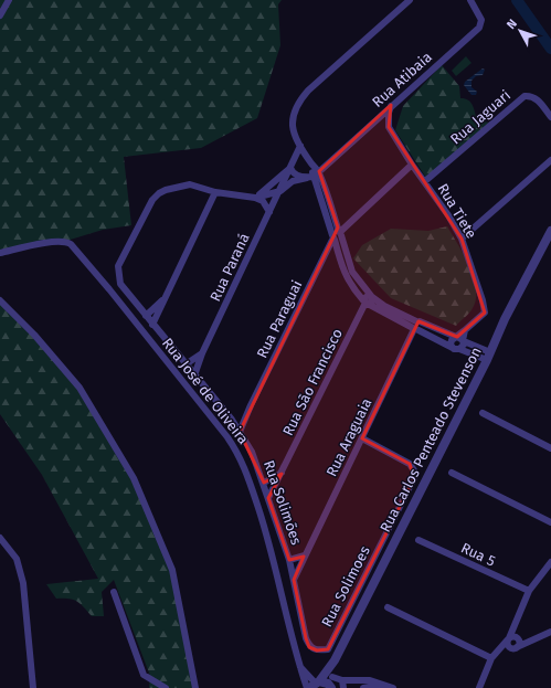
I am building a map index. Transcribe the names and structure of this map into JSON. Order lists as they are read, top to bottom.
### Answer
{
  "streets": {
    "street": [
      "Rua Atibaia",
      "Rua Jaguari",
      "Rua Tiete",
      "Rua Paraná",
      "Rua Paraguai",
      "Rua São Francisco",
      "Rua José de Oliveira",
      "Rua Araguaia",
      "Rua Carlos Penteado Stevenson",
      "Rua Solimões",
      "Rua 5",
      "Rua Solimoes"
    ]
  },
  "crossings": [
    ["Rua Atibaia", "Rua Tiete"],
    ["Rua Jaguari", "Rua Tiete"],
    ["Rua Paraná", "Rua Solimões"],
    ["Rua Paraguai", "Rua Solimões"],
    ["Rua São Francisco", "Rua Solimões"],
    ["Rua José de Oliveira", "Rua Carlos Penteado Stevenson"],
    ["Rua Araguaia", "Rua Solimões"],
    ["Rua Araguaia", "Rua Solimoes"],
    ["Rua Solimões", "Rua Solimoes"]
  ],
  "north": "top left"
}
